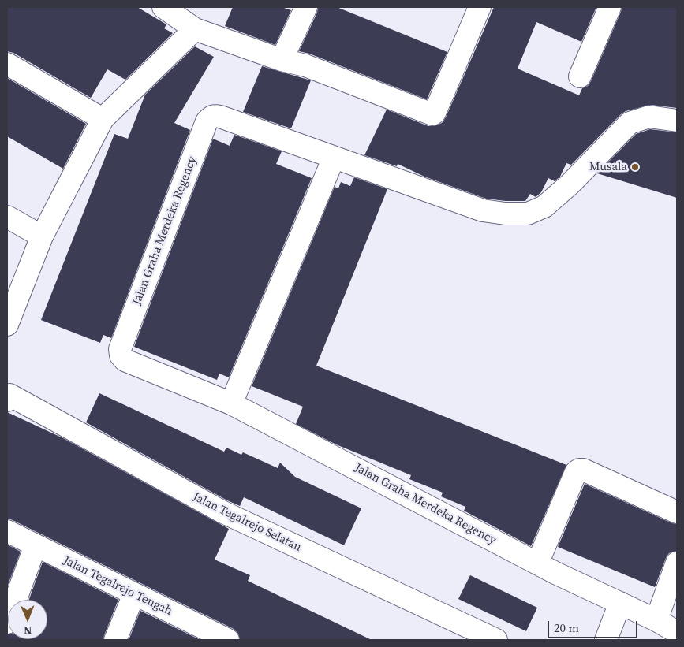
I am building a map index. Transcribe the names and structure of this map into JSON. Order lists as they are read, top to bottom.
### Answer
{
  "streets": {
    "street": ["Jalan Graha Merdeka Regency", "Jalan Tegalrejo Selatan", "Jalan Tegalrejo Tengah"]
  },
  "places": ["Musala"],
  "scale_bar": "20 m",
  "north": "bottom"
}
